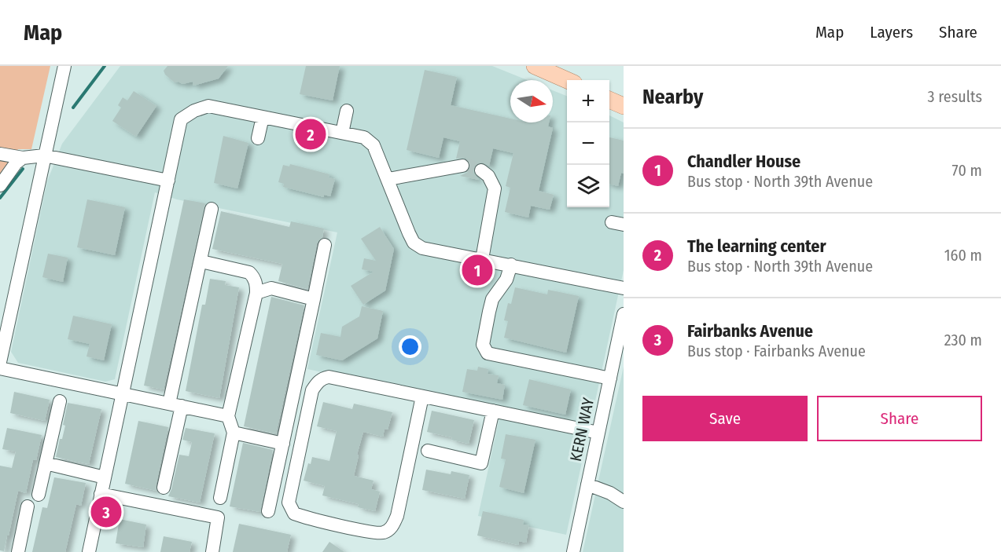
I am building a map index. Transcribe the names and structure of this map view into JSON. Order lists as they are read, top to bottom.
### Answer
{
  "streets": {
    "street": ["KERN WAY"]
  },
  "north": "right",
  "page": {
    "header": "Map",
    "nav": ["Map", "Layers", "Share"],
    "heading": ["Nearby", "3 results"],
    "map_buttons": ["+", "−"],
    "pins": ["2", "1", "3"],
    "list": [
      {
        "mark": "1",
        "name": "Chandler House",
        "note": "Bus stop · North 39th Avenue",
        "value": "70 m"
      },
      {
        "mark": "2",
        "name": "The learning center",
        "note": "Bus stop · North 39th Avenue",
        "value": "160 m"
      },
      {
        "mark": "3",
        "name": "Fairbanks Avenue",
        "note": "Bus stop · Fairbanks Avenue",
        "value": "230 m"
      }
    ],
    "buttons": ["Save", "Share"]
  }
}
